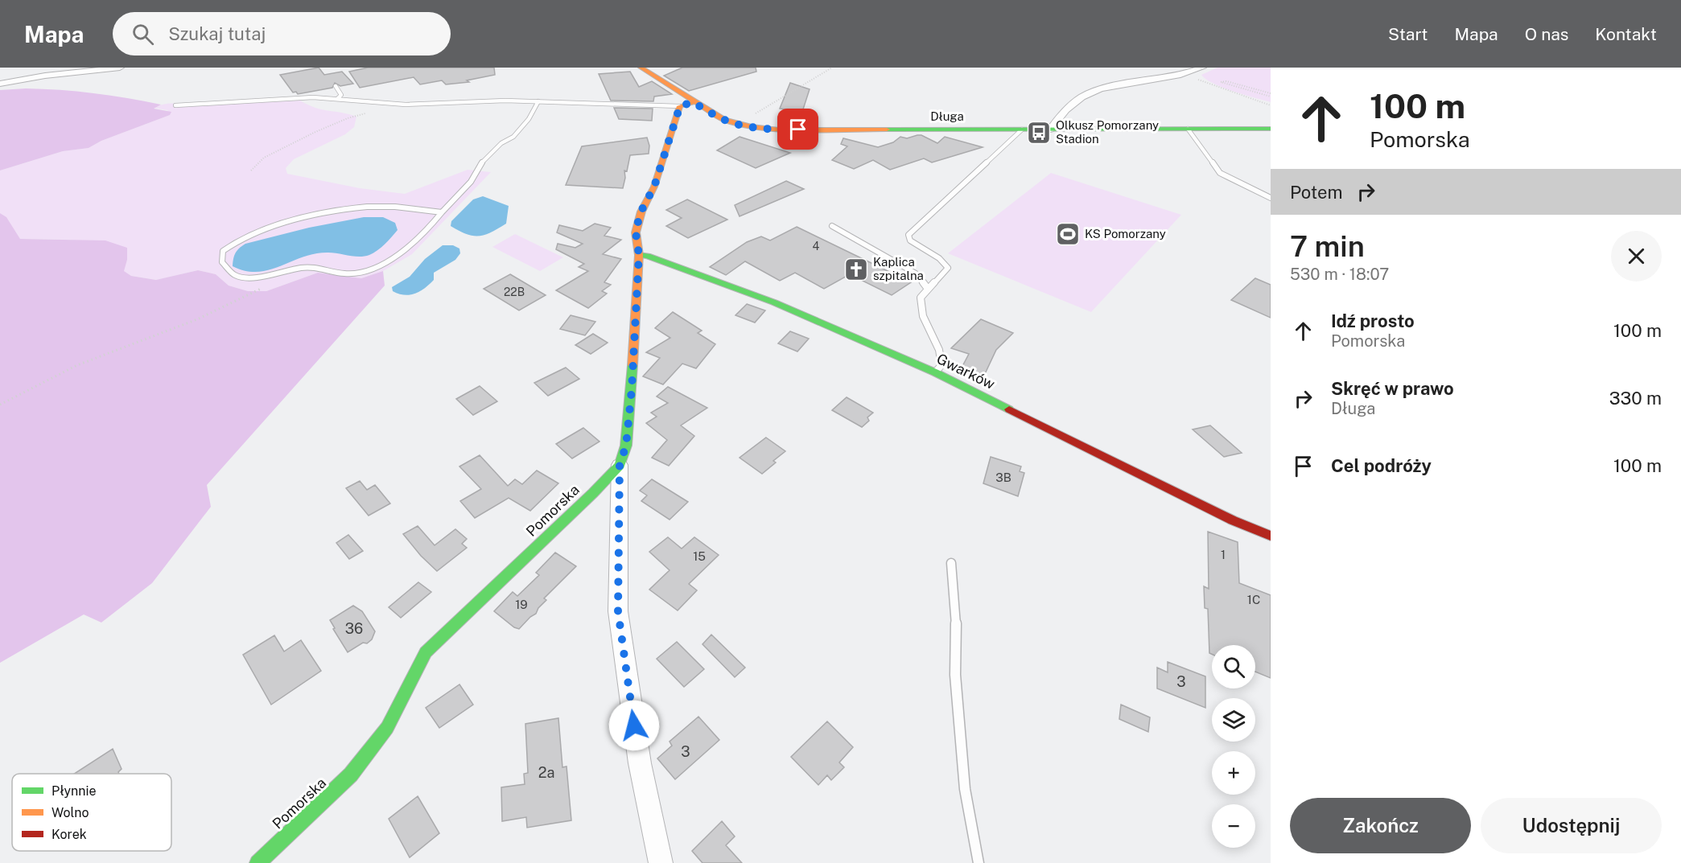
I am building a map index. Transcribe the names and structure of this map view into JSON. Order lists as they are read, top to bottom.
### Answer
{
  "streets": {
    "street": ["Długa", "Gwarków", "Pomorska"]
  },
  "crossings": [
    ["Gwarków", "Pomorska"]
  ],
  "places": {
    "bus stop": ["Olkusz Pomorzany Stadion"],
    "sports": ["KS Pomorzany"],
    "church": ["Kaplica szpitalna"]
  },
  "house_numbers": [
    "4",
    "22B",
    "3B",
    "1",
    "15",
    "1C",
    "19",
    "36",
    "3",
    "3",
    "2a"
  ],
  "legend": ["Płynnie", "Wolno", "Korek"],
  "page": {
    "header": "Mapa",
    "search": "Szukaj tutaj",
    "nav": [
      "Start",
      "Mapa",
      "O nas",
      "Kontakt"
    ],
    "turn": ["100 m", "Pomorska"],
    "then": "Potem",
    "heading": ["7 min", "530 m · 18:07"],
    "list": [
      {
        "name": "Idź prosto",
        "note": "Pomorska",
        "value": "100 m"
      },
      {
        "name": "Skręć w prawo",
        "note": "Długa",
        "value": "330 m"
      },
      {
        "name": "Cel podróży",
        "value": "100 m"
      }
    ],
    "map_buttons": ["+", "−"],
    "buttons": ["Zakończ", "Udostępnij"]
  }
}
